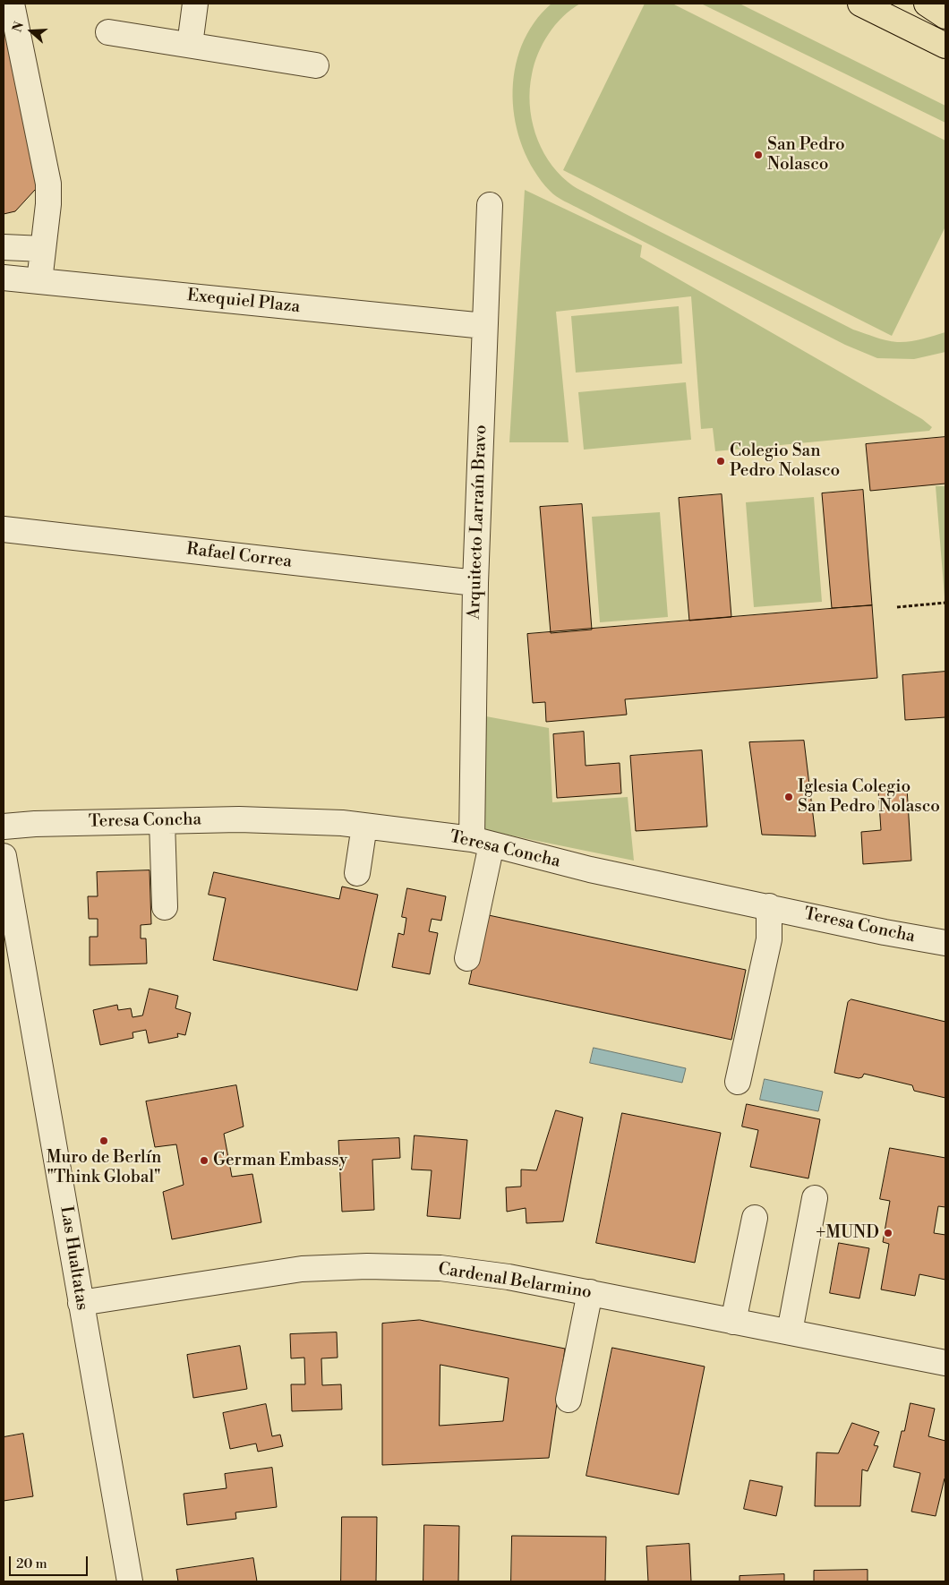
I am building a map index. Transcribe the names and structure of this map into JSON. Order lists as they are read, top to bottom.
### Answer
{
  "streets": {
    "street": [
      "Exequiel Plaza",
      "Arquitecto Larraín Bravo",
      "Rafael Correa",
      "Teresa Concha",
      "Las Hualtatas",
      "Cardenal Belarmino"
    ]
  },
  "crossings": [
    ["Exequiel Plaza", "Arquitecto Larraín Bravo"],
    ["Arquitecto Larraín Bravo", "Rafael Correa"],
    ["Arquitecto Larraín Bravo", "Teresa Concha"],
    ["Las Hualtatas", "Cardenal Belarmino"]
  ],
  "places": [
    "San Pedro Nolasco",
    "Colegio San Pedro Nolasco",
    "Iglesia Colegio San Pedro Nolasco",
    "Muro de Berlín \"Think Global\"",
    "German Embassy",
    "+MUND"
  ],
  "scale_bar": "20 m",
  "north": "left"
}
